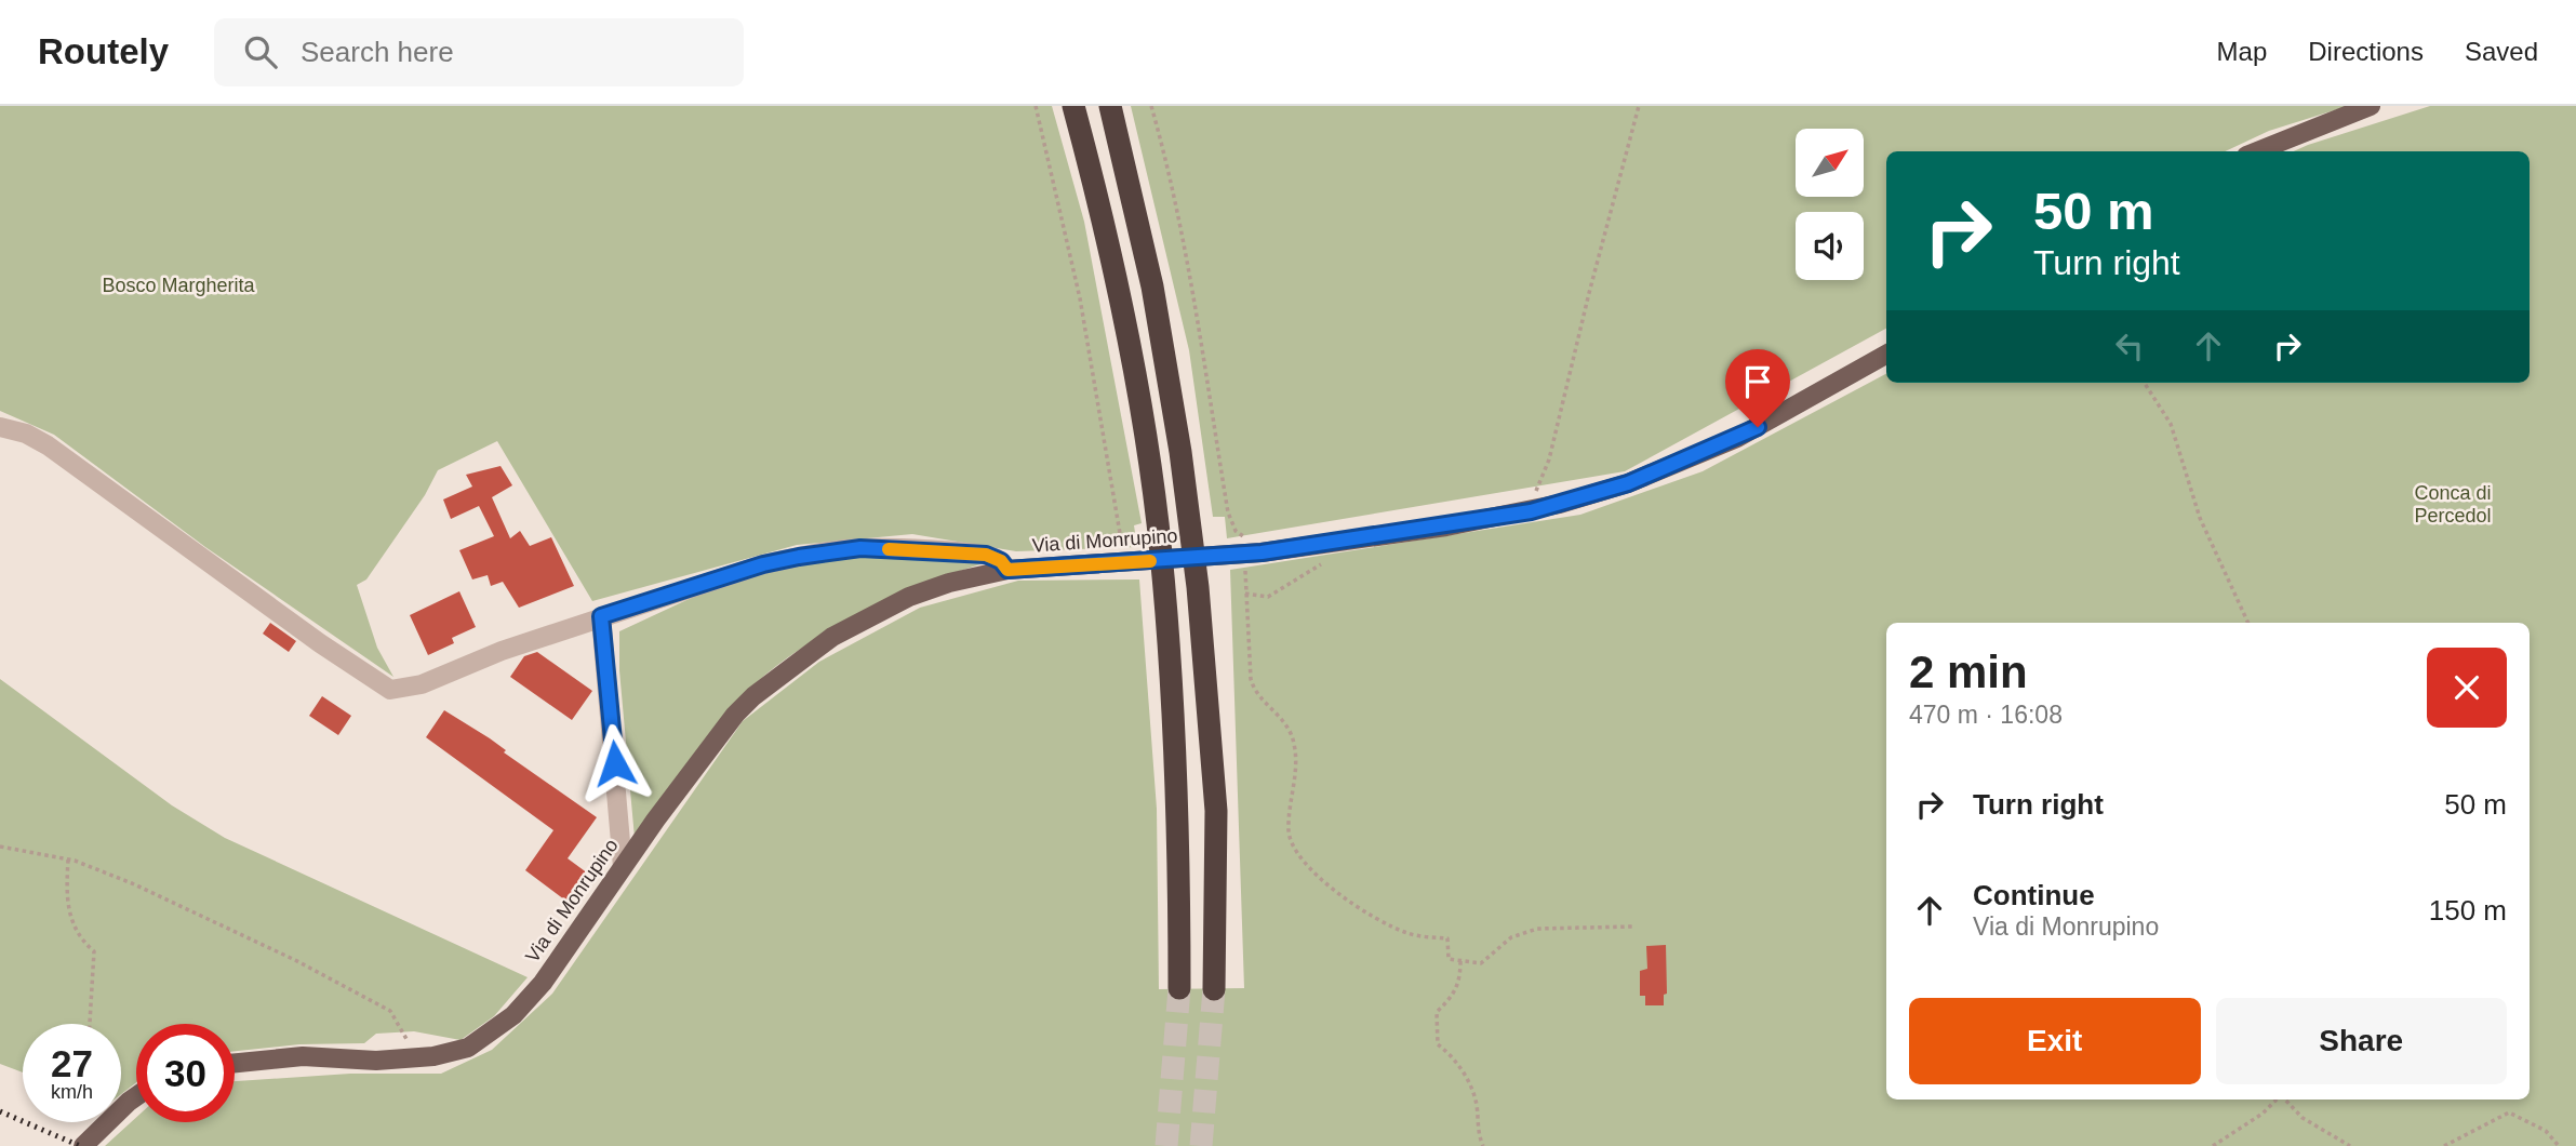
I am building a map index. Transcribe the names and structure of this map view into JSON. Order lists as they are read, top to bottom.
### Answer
{
  "streets": {
    "main road": ["Via di Monrupino"]
  },
  "parks": ["Bosco Margherita", "Conca di Percedol"],
  "north": "top right",
  "page": {
    "header": "Routely",
    "search": "Search here",
    "nav": ["Map", "Directions", "Saved"],
    "turn": ["50 m", "Turn right"],
    "heading": ["2 min", "470 m · 16:08"],
    "list": [
      {
        "name": "Turn right",
        "value": "50 m"
      },
      {
        "name": "Continue",
        "note": "Via di Monrupino",
        "value": "150 m"
      }
    ],
    "buttons": ["Exit", "Share"],
    "speed": "27 km/h",
    "limit": "30"
  }
}
